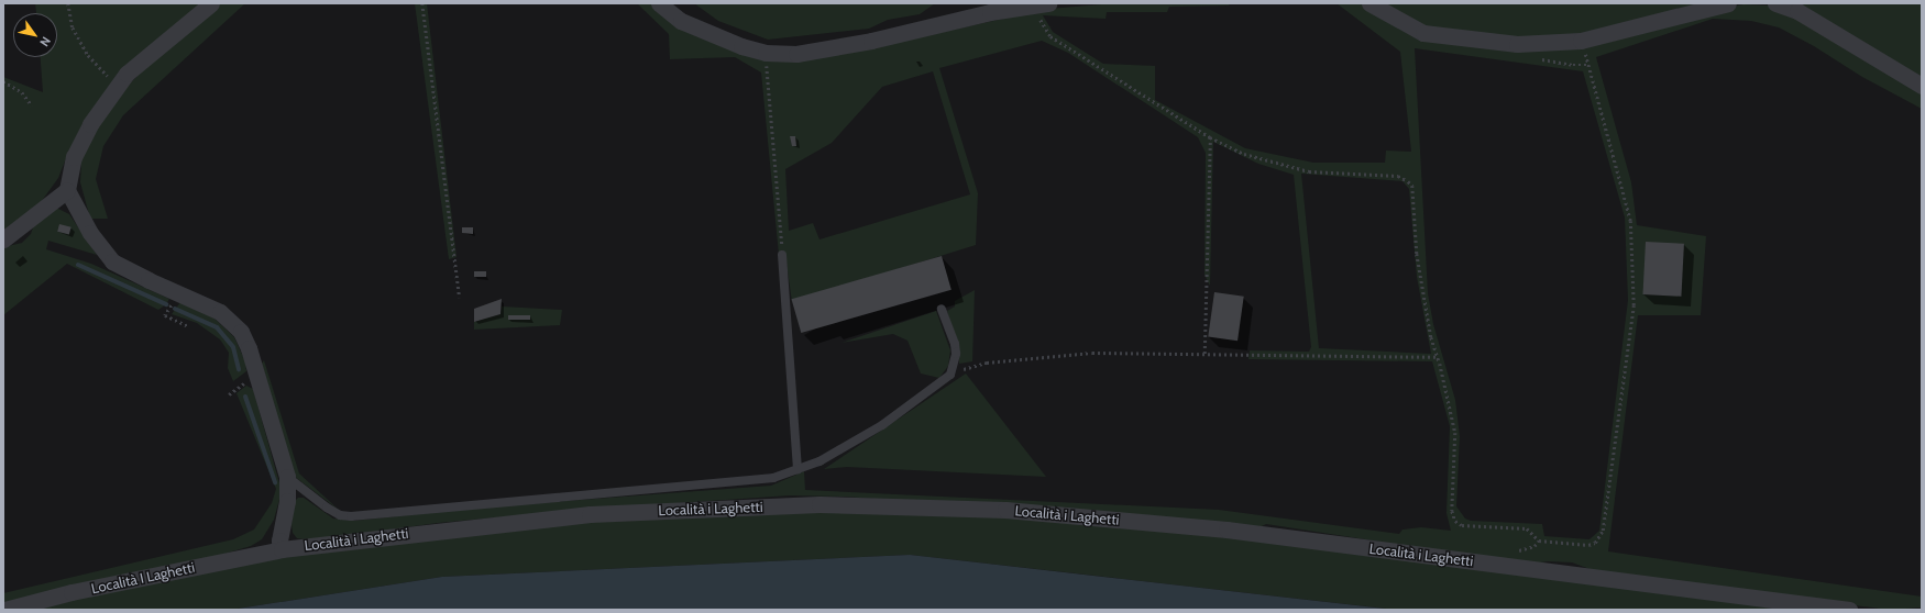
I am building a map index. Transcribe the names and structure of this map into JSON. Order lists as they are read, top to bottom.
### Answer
{
  "streets": {
    "street": ["Località i Laghetti", "Località I Laghetti"]
  },
  "crossings": [
    ["Località i Laghetti", "Località I Laghetti"]
  ],
  "north": "bottom right"
}
